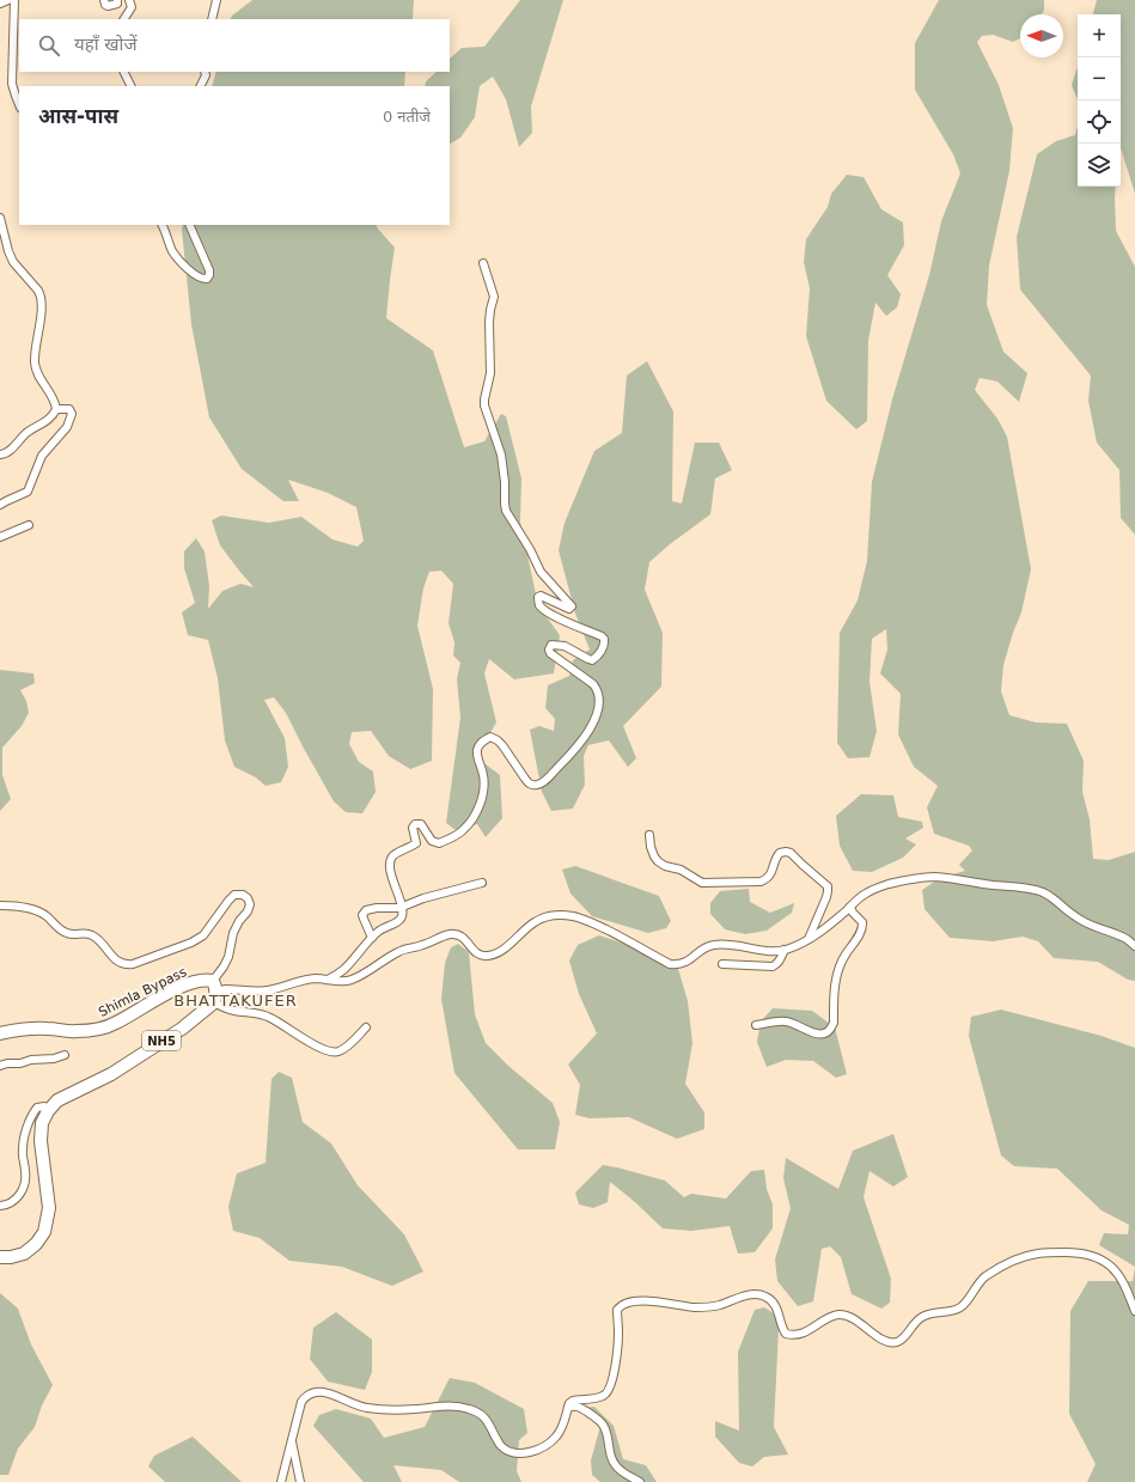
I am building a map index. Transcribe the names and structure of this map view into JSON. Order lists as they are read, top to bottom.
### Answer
{
  "streets": {
    "highway": ["Shimla Bypass", "NH5"]
  },
  "districts": ["BHATTAKUFER"],
  "north": "left",
  "page": {
    "map_buttons": ["+", "−"],
    "search": "यहाँ खोजें",
    "heading": ["आस-पास", "0 नतीजे"]
  }
}
